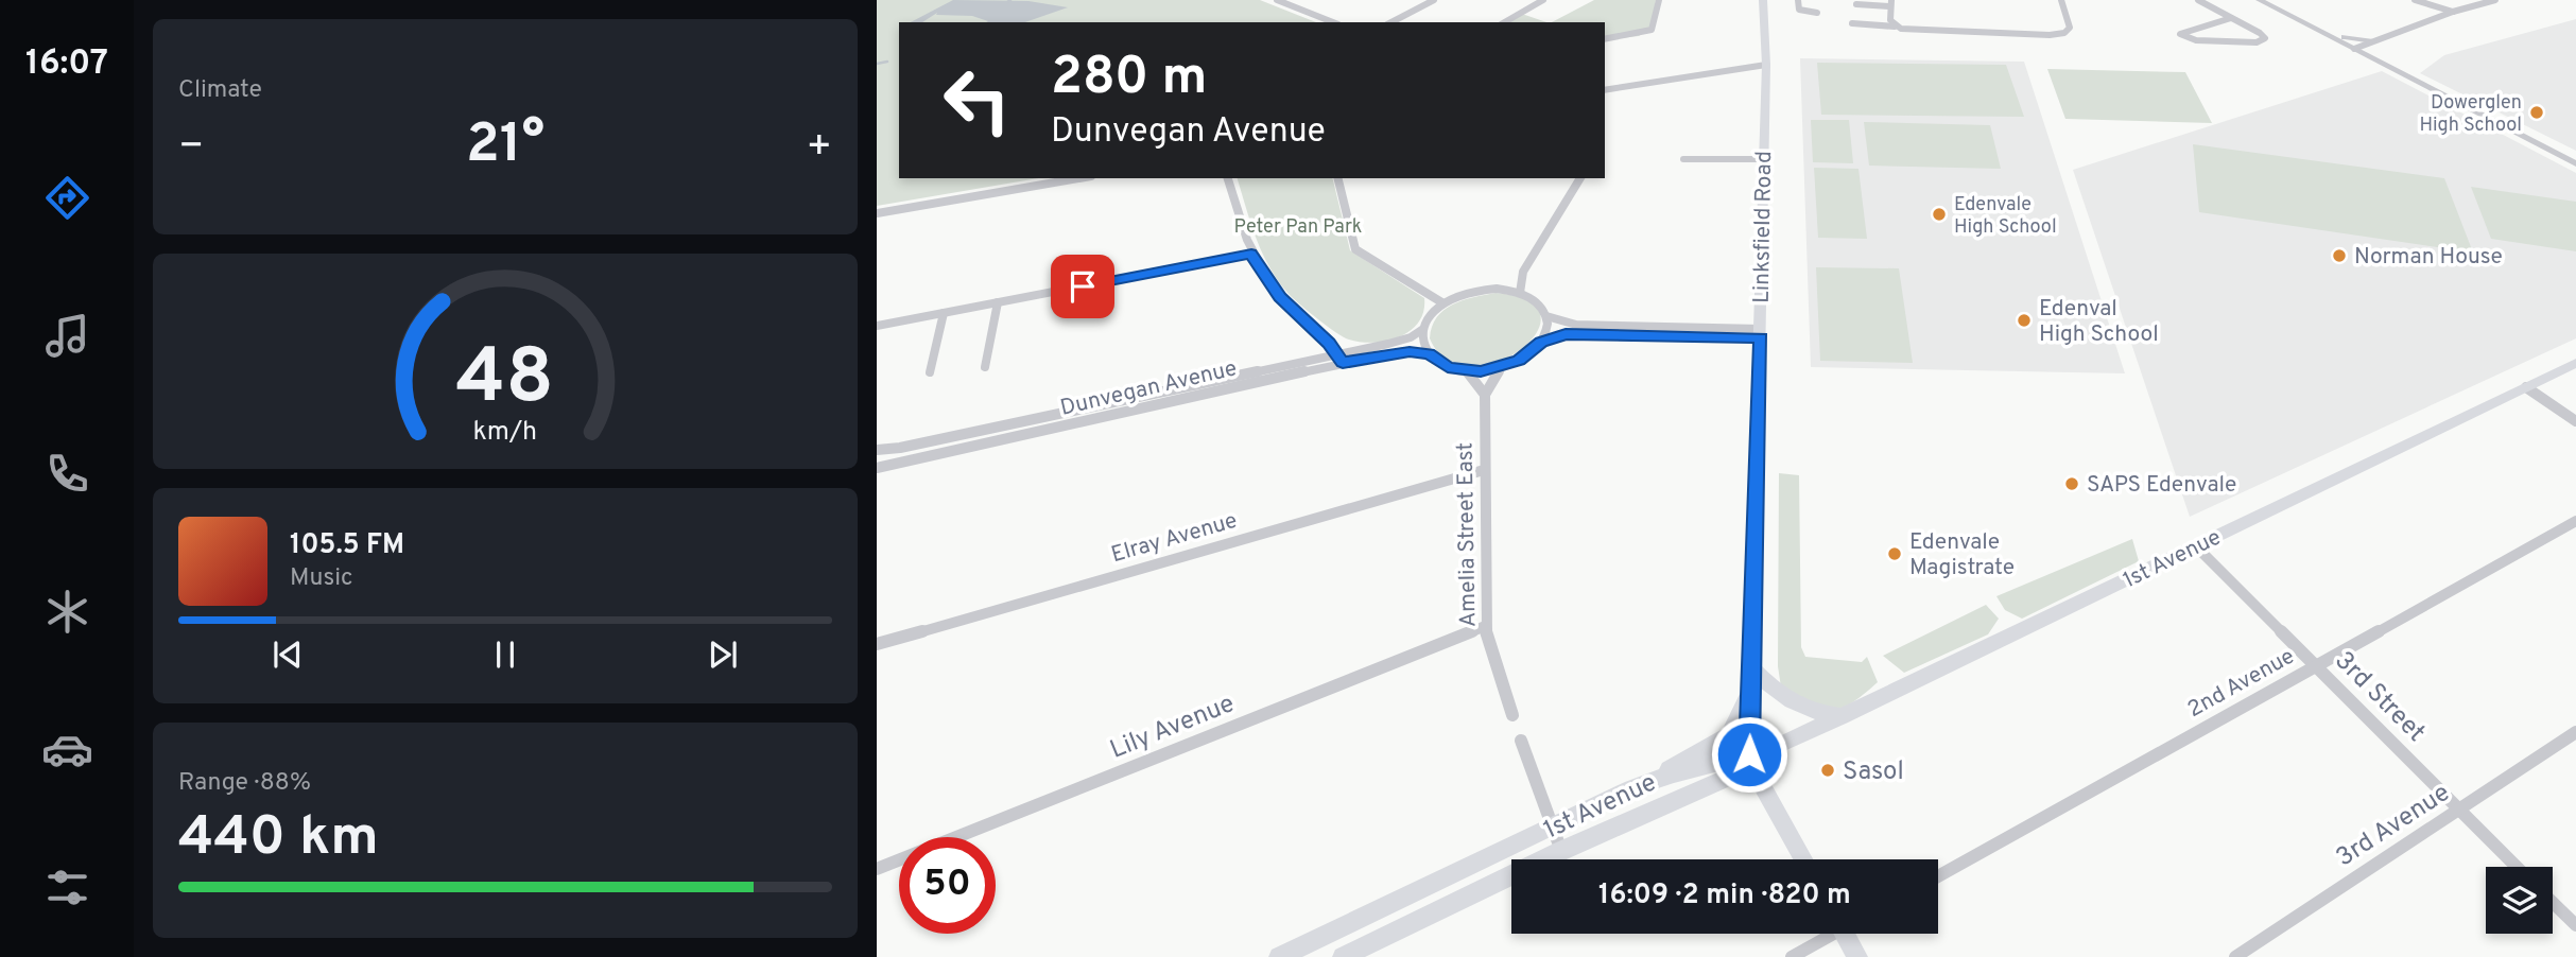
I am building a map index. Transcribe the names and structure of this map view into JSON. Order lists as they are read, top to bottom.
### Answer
{
  "streets": {
    "main road": ["Linksfield Road", "1st Avenue"],
    "street": [
      "Dunvegan Avenue",
      "Amelia Street East",
      "Elray Avenue",
      "2nd Avenue",
      "3rd Street",
      "Lily Avenue",
      "3rd Avenue"
    ]
  },
  "crossings": [
    ["Linksfield Road", "1st Avenue"],
    ["Amelia Street East", "Elray Avenue"],
    ["Amelia Street East", "Lily Avenue"],
    ["1st Avenue", "3rd Street"],
    ["2nd Avenue", "3rd Street"],
    ["3rd Street", "3rd Avenue"]
  ],
  "parks": ["Peter Pan Park"],
  "places": [
    "Dowerglen High School",
    "Edenvale High School",
    "Norman House",
    "Edenval High School",
    "SAPS Edenvale",
    "Edenvale Magistrate",
    "Sasol"
  ],
  "page": {
    "tabs": "16:07",
    "tile": [
      "Climate",
      ["Range · 88%", "440 km"]
    ],
    "turn": ["280 m", "Dunvegan Avenue"],
    "heat": ["−", "21°", "+"],
    "song": ["105.5 FM", "Music"],
    "limit": "50",
    "trip": "16:09 · 2 min · 820 m",
    "gauge": ["48", "km/h"]
  }
}
